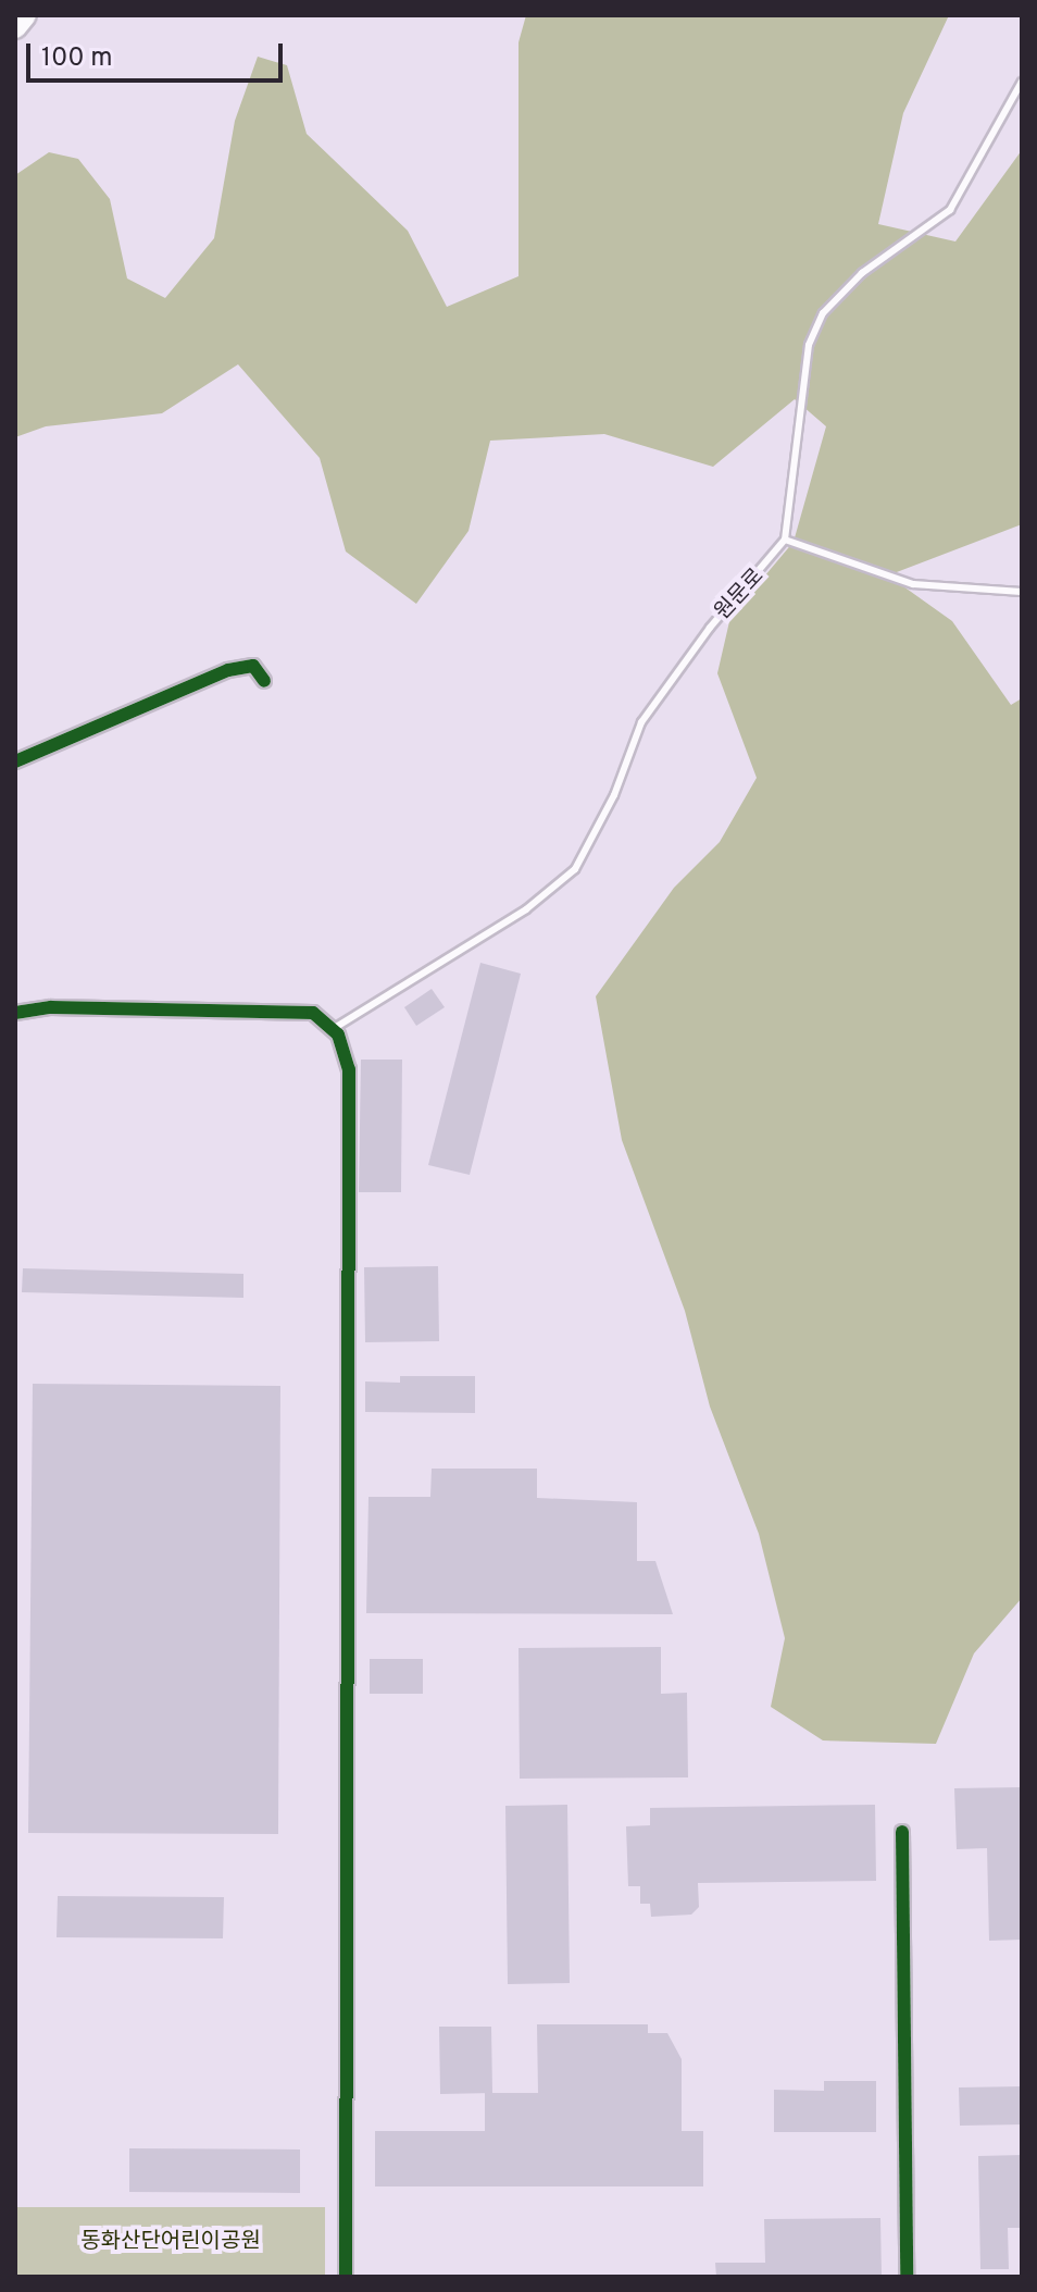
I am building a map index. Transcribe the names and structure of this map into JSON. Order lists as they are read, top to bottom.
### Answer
{
  "streets": {
    "lane": ["원문로"]
  },
  "parks": ["동화산단어린이공원"],
  "scale_bar": "100 m"
}
